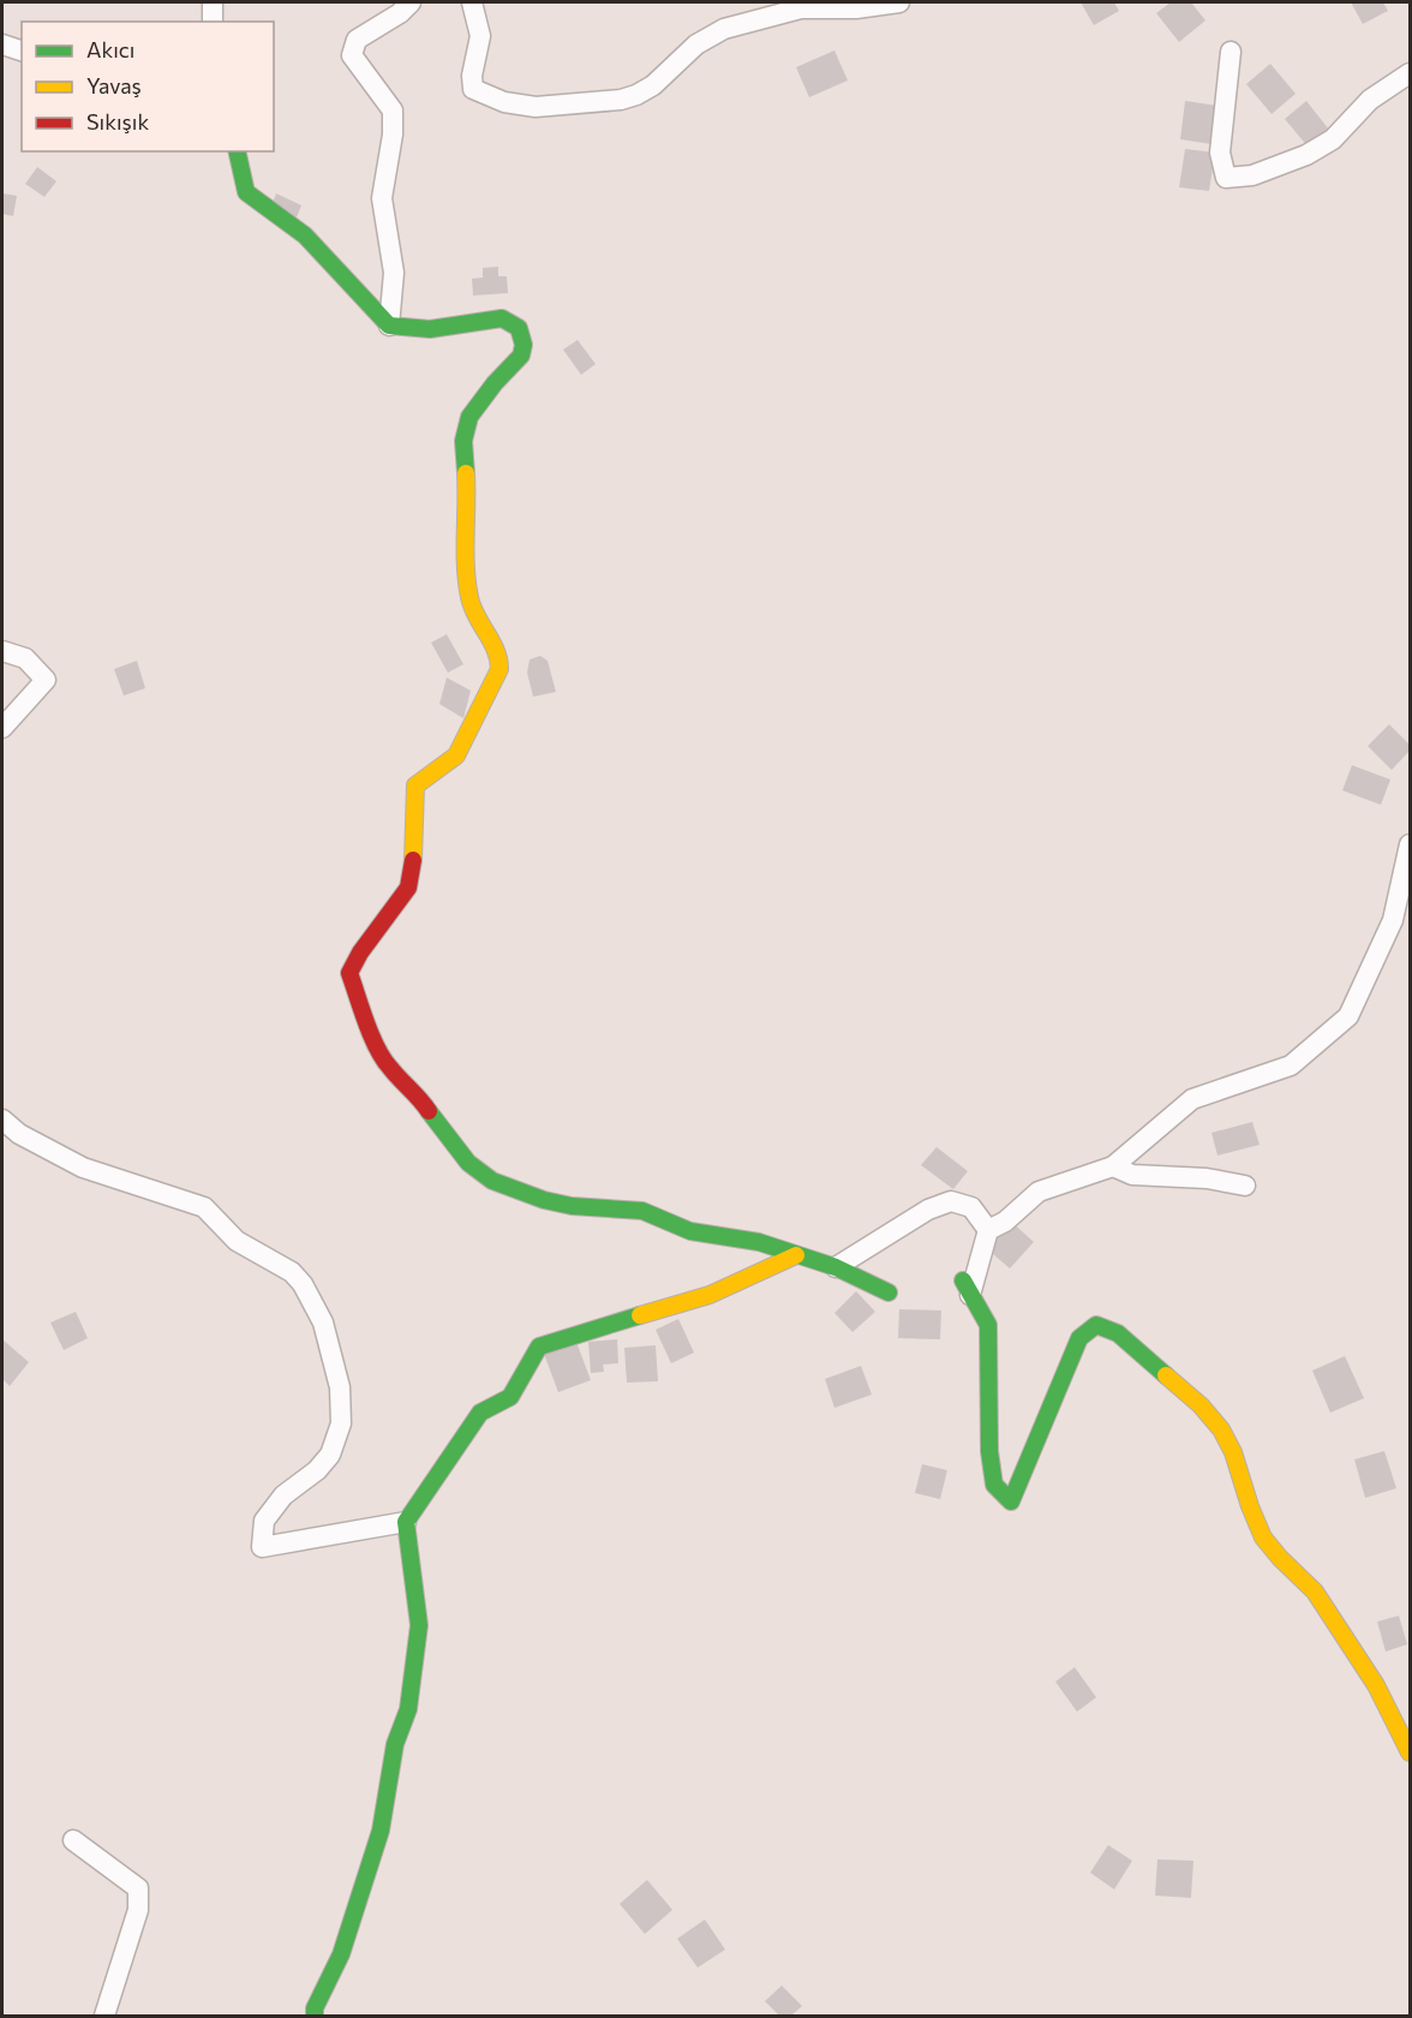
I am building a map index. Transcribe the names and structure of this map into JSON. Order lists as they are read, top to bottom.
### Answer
{
  "legend": ["Akıcı", "Yavaş", "Sıkışık"]
}
